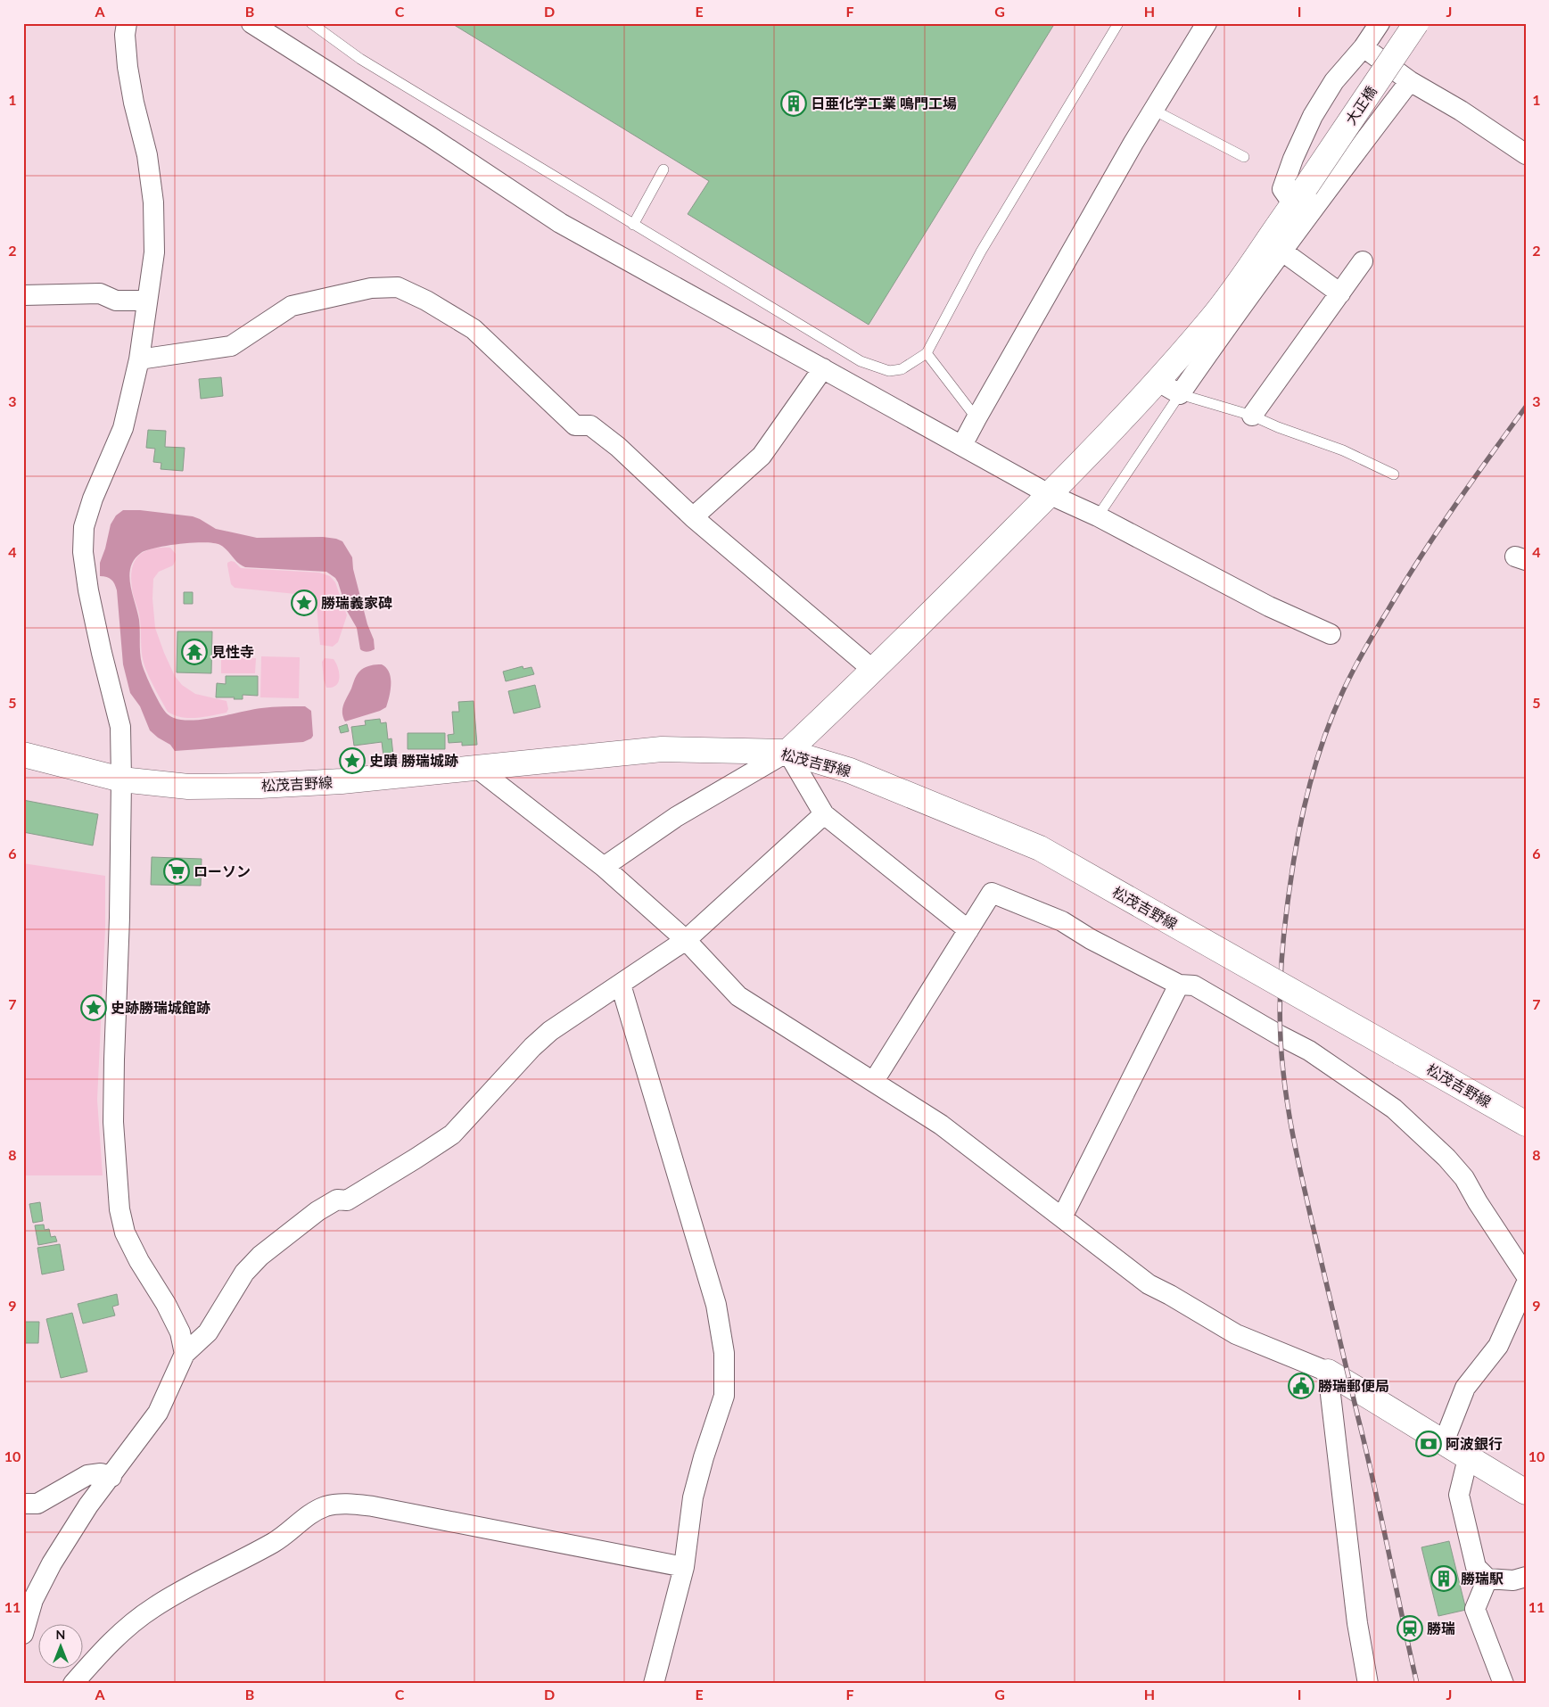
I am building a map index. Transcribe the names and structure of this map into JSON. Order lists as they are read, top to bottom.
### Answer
{
  "streets": {
    "main road": ["大正橋", "松茂吉野線"]
  },
  "crossings": [
    ["大正橋", "松茂吉野線"]
  ],
  "places": {
    "building": ["日亜化学工業 鳴門工場", "勝瑞駅"],
    "place": ["勝瑞義家碑", "史蹟 勝瑞城跡", "史跡勝瑞城館跡"],
    "temple": ["見性寺"],
    "supermarket": ["ローソン"],
    "public building": ["勝瑞郵便局"],
    "bank": ["阿波銀行"],
    "station": ["勝瑞"]
  },
  "north": "top",
  "grid": {
    "columns": [
      "A",
      "B",
      "C",
      "D",
      "E",
      "F",
      "G",
      "H",
      "I",
      "J"
    ],
    "rows": [
      "1",
      "2",
      "3",
      "4",
      "5",
      "6",
      "7",
      "8",
      "9",
      "10",
      "11"
    ]
  }
}
